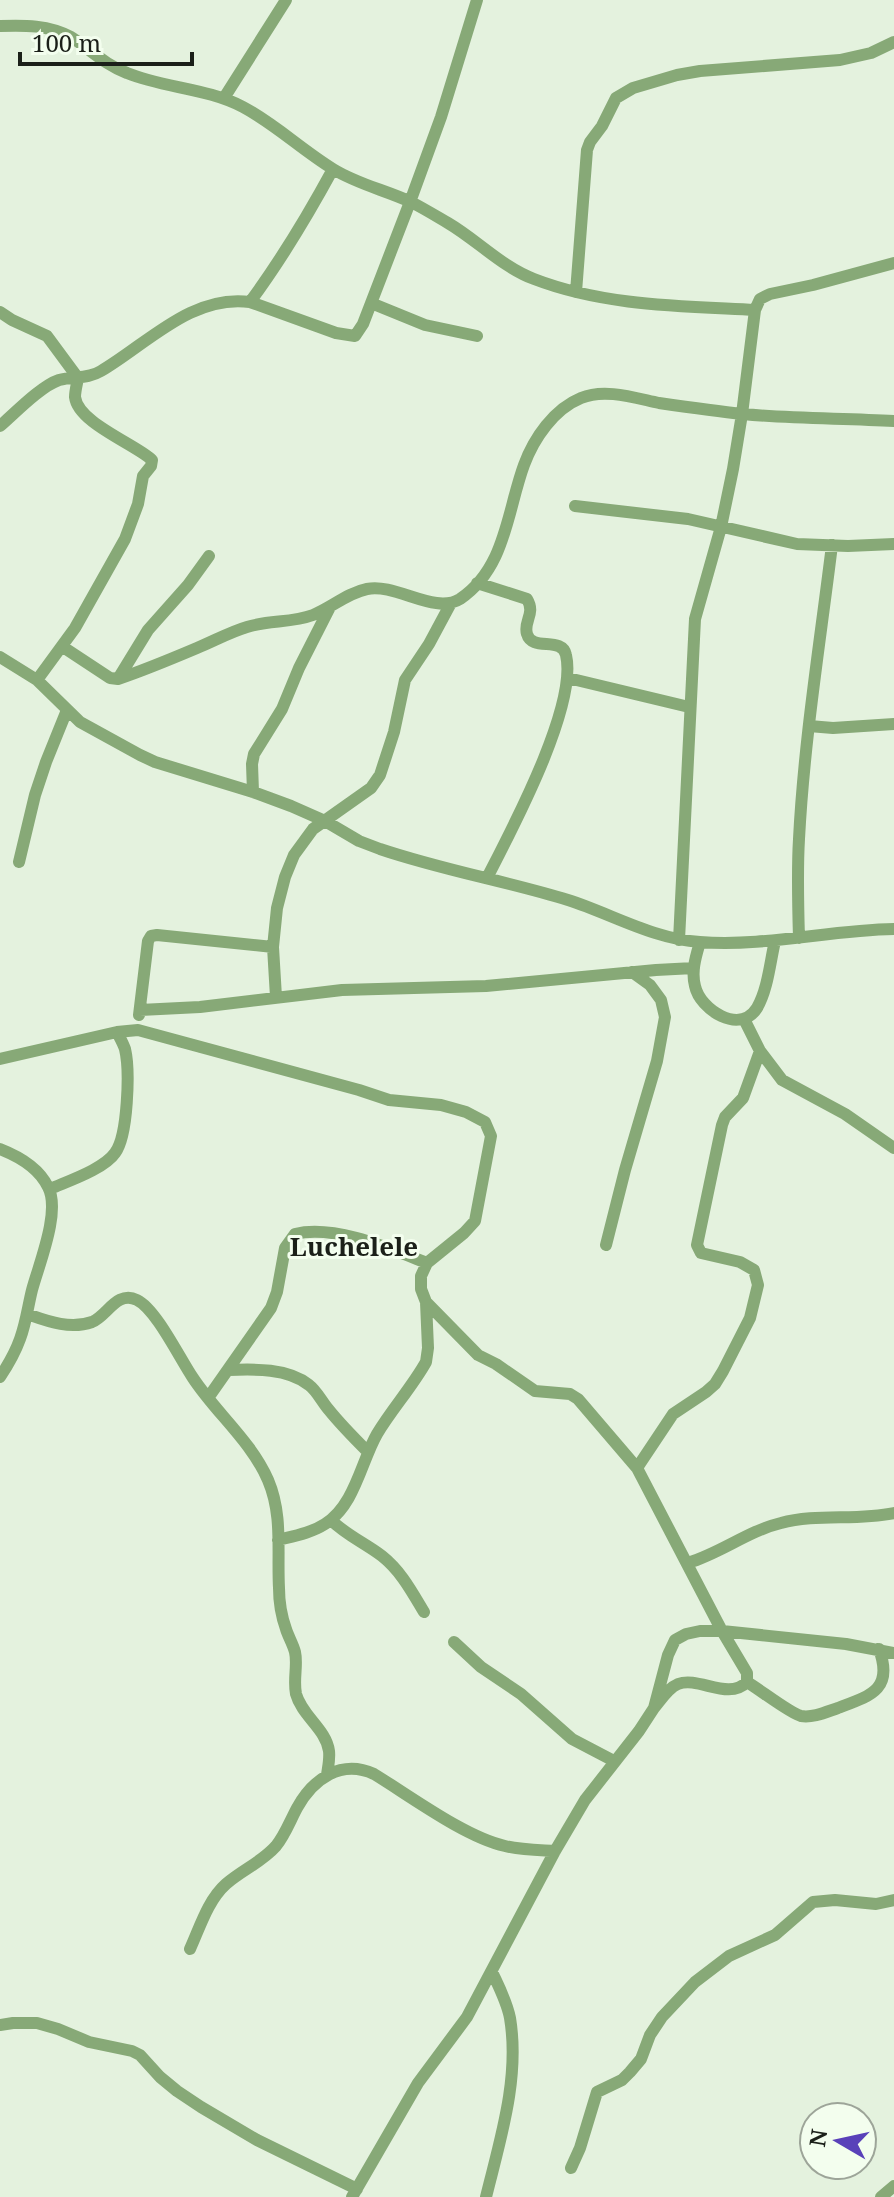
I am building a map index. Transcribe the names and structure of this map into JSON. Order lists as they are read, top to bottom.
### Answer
{
  "districts": ["Luchelele"],
  "scale_bar": "100 m",
  "north": "left"
}
